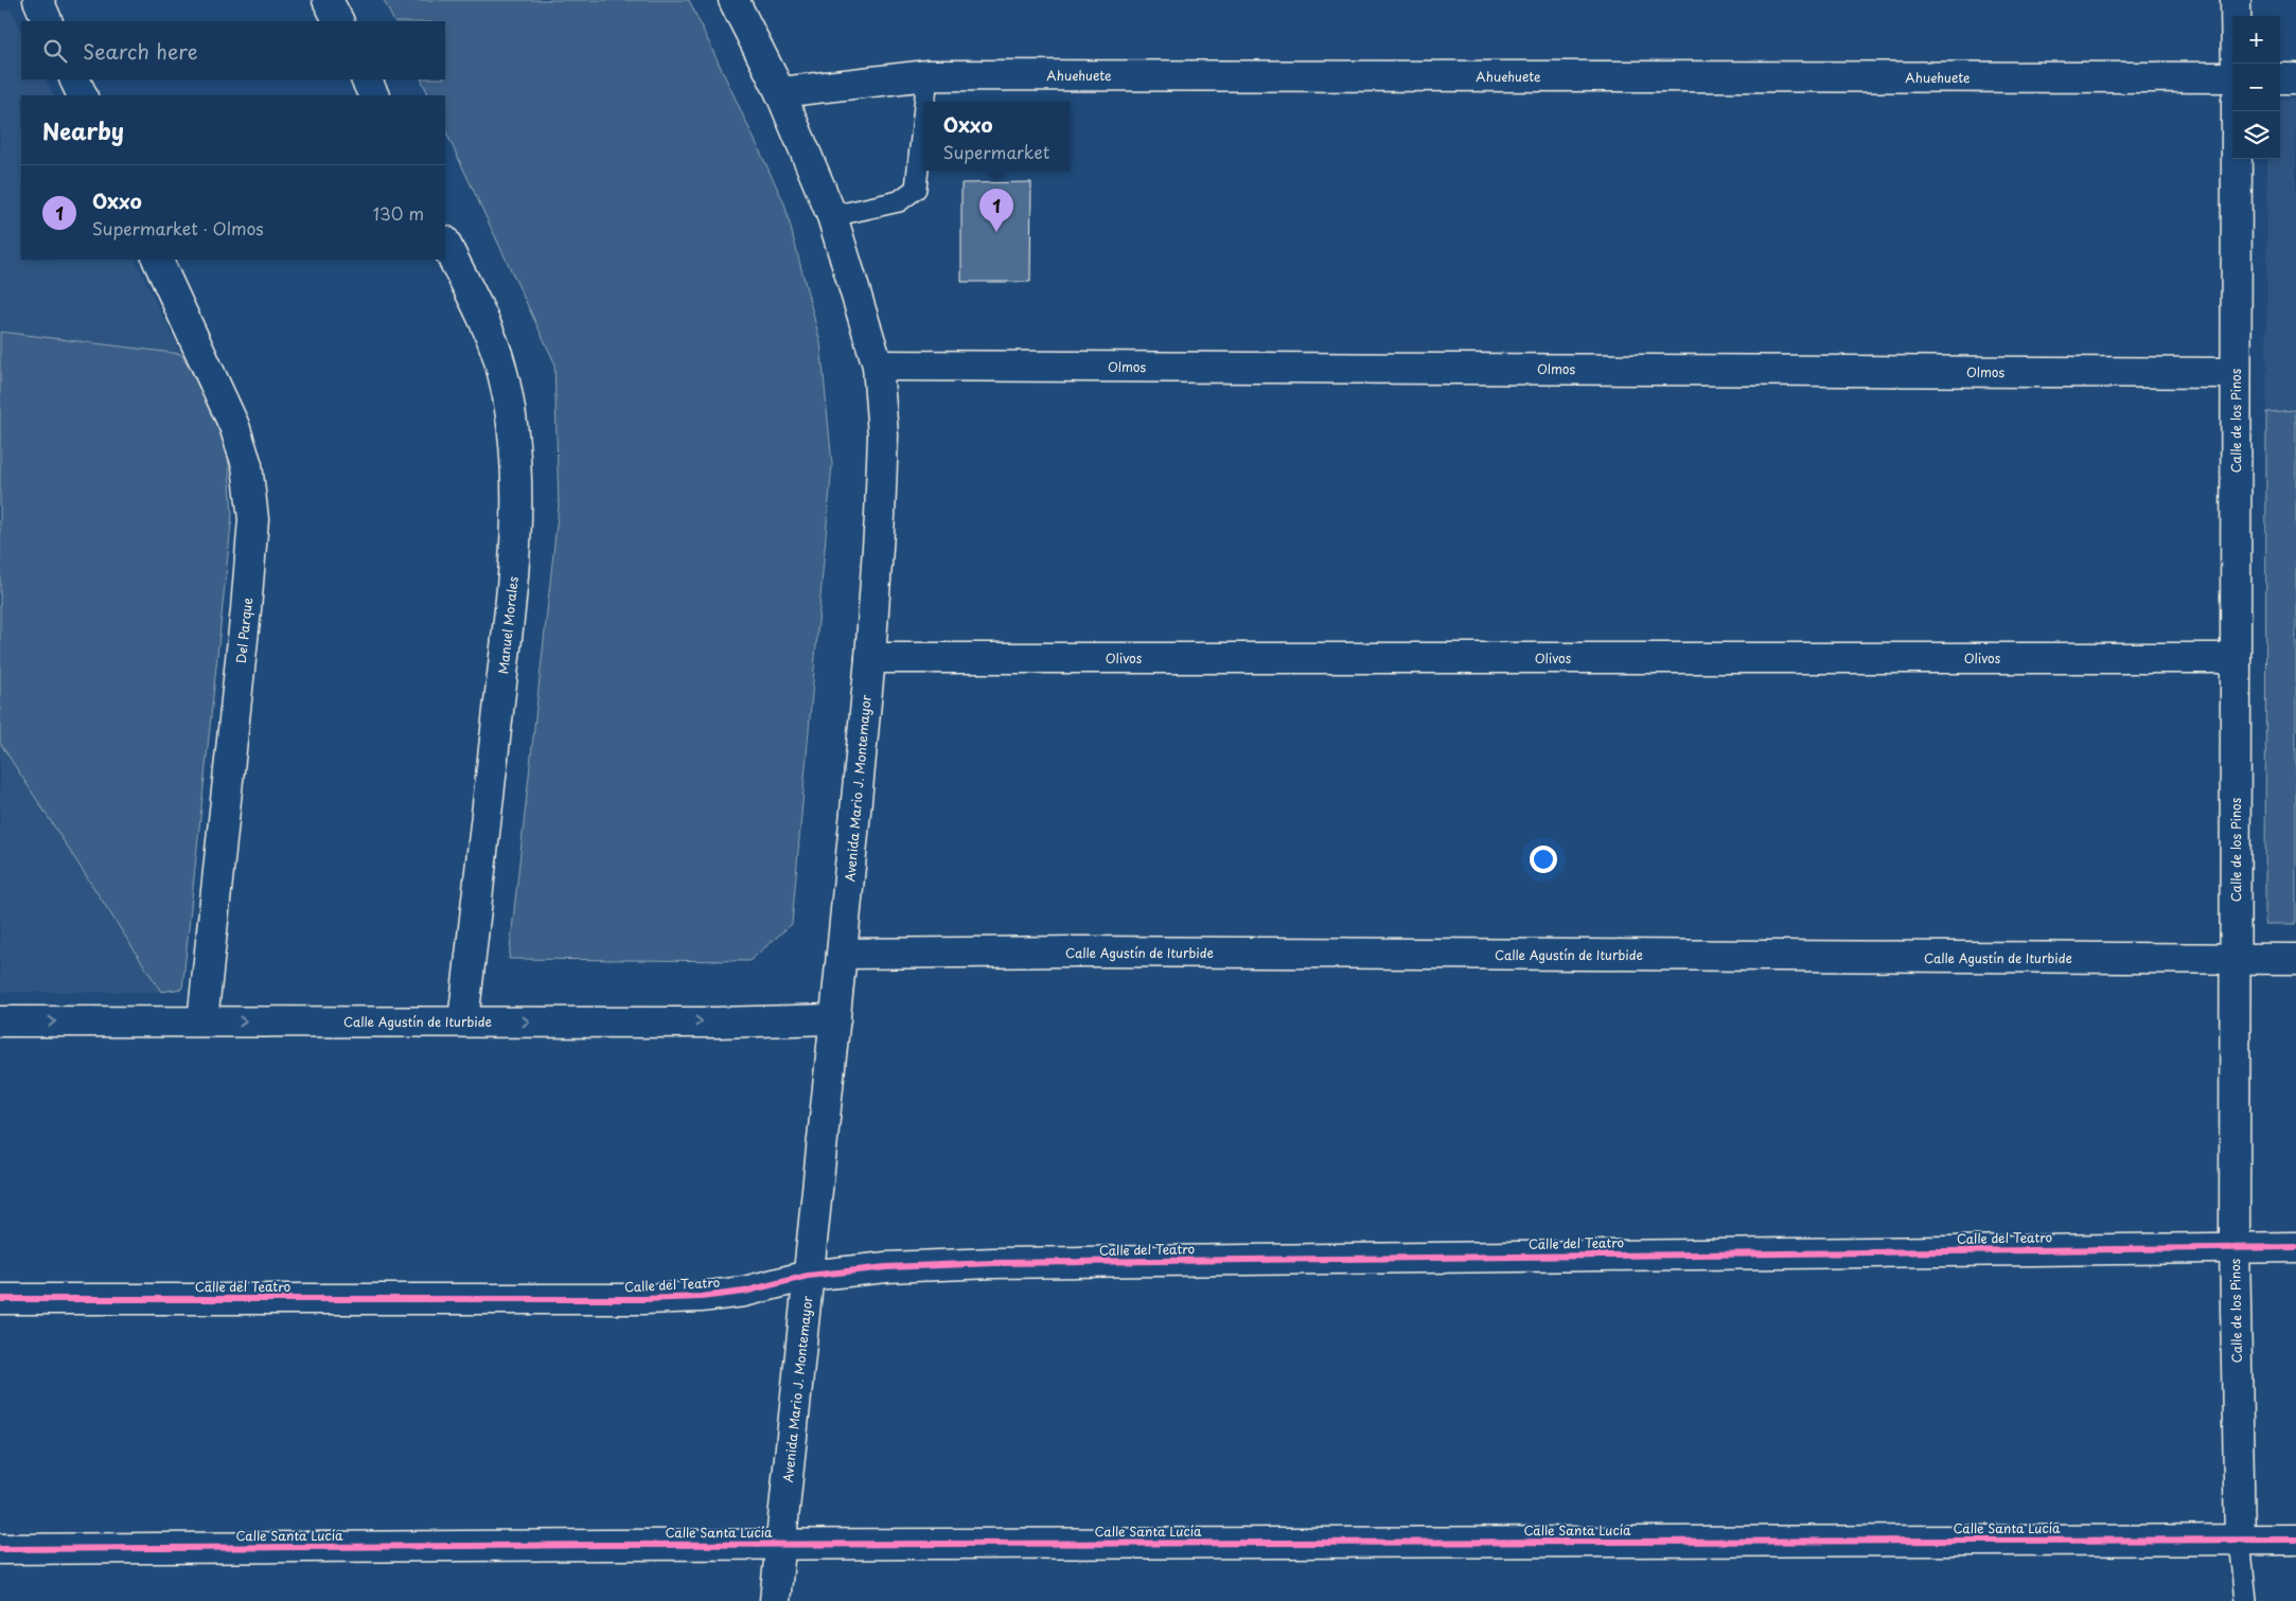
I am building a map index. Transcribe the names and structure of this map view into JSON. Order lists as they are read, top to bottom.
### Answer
{
  "streets": {
    "street": [
      "Ahuehuete",
      "Olmos",
      "Calle de los Pinos",
      "Manuel Morales",
      "Del Parque",
      "Olivos",
      "Avenida Mario J. Montemayor",
      "Calle Agustín de Iturbide",
      "Calle del Teatro",
      "Calle Santa Lucía"
    ]
  },
  "crossings": [
    ["Ahuehuete", "Avenida Mario J. Montemayor"],
    ["Olmos", "Calle de los Pinos"],
    ["Olmos", "Avenida Mario J. Montemayor"],
    ["Calle de los Pinos", "Olivos"],
    ["Calle de los Pinos", "Calle Agustín de Iturbide"],
    ["Calle de los Pinos", "Calle del Teatro"],
    ["Calle de los Pinos", "Calle Santa Lucía"],
    ["Manuel Morales", "Calle Agustín de Iturbide"],
    ["Del Parque", "Calle Agustín de Iturbide"],
    ["Olivos", "Avenida Mario J. Montemayor"],
    ["Avenida Mario J. Montemayor", "Calle Agustín de Iturbide"],
    ["Avenida Mario J. Montemayor", "Calle del Teatro"],
    ["Avenida Mario J. Montemayor", "Calle Santa Lucía"]
  ],
  "one_way": ["Calle Agustín de Iturbide"],
  "page": {
    "map_buttons": ["+", "−"],
    "search": "Search here",
    "heading": "Nearby",
    "popup": ["Oxxo", "Supermarket"],
    "list": [
      {
        "mark": "1",
        "name": "Oxxo",
        "note": "Supermarket · Olmos",
        "value": "130 m"
      }
    ],
    "pins": "1"
  }
}
